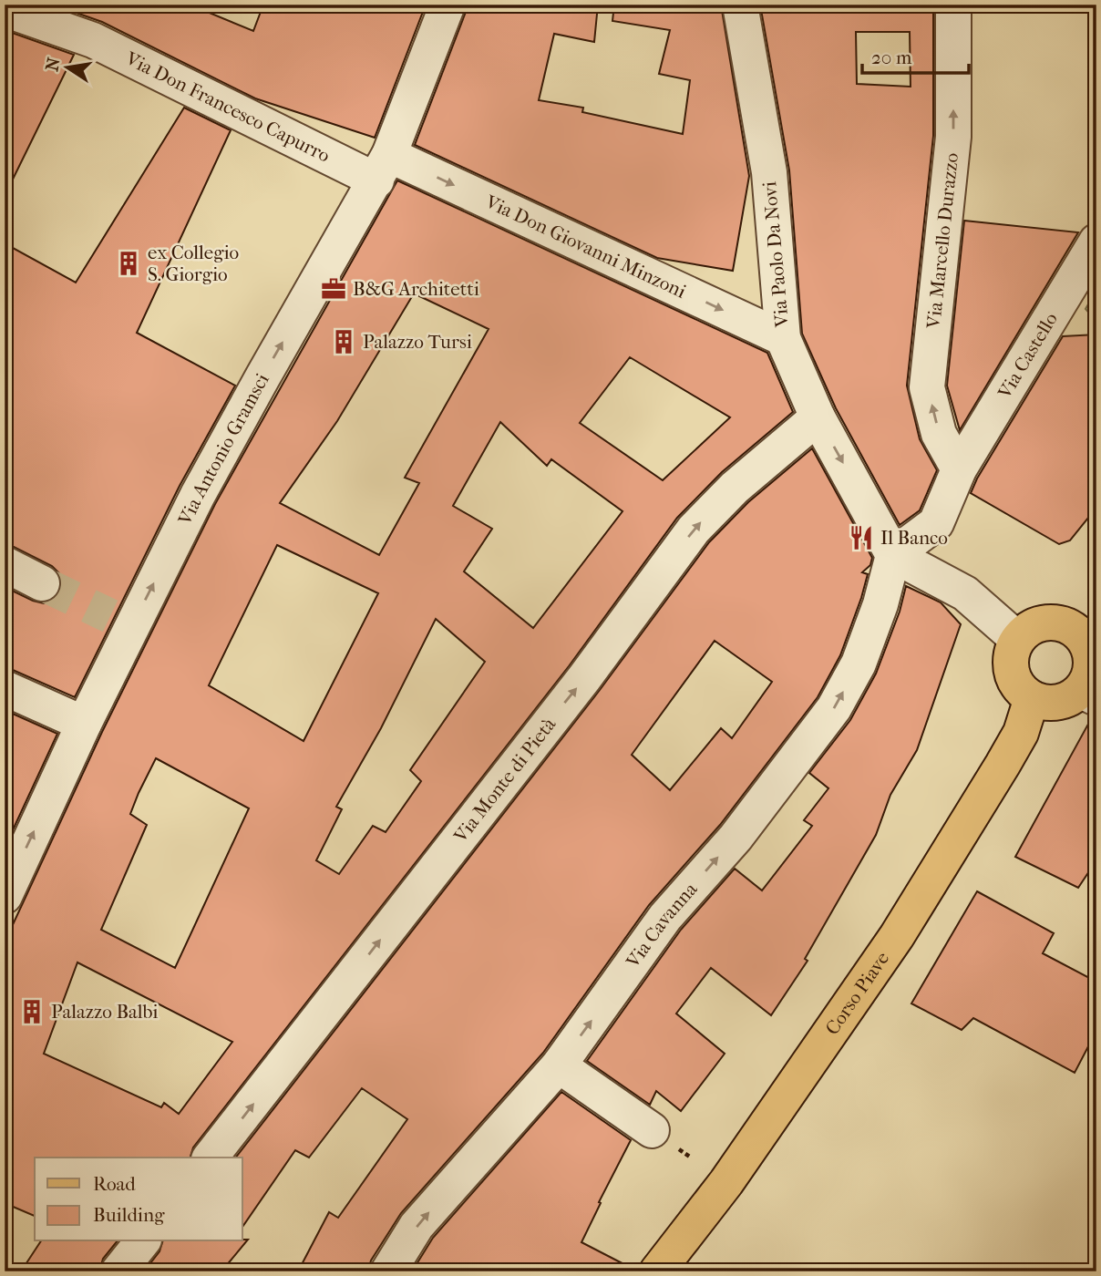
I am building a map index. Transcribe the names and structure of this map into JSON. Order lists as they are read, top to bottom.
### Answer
{
  "streets": {
    "main road": ["Corso Piave"],
    "street": [
      "Via Don Francesco Capurro",
      "Via Marcello Durazzo",
      "Via Don Giovanni Minzoni",
      "Via Paolo Da Novi",
      "Via Castello",
      "Via Antonio Gramsci",
      "Via Monte di Pietà",
      "Via Cavanna"
    ]
  },
  "crossings": [
    ["Via Don Francesco Capurro", "Via Don Giovanni Minzoni"],
    ["Via Don Francesco Capurro", "Via Antonio Gramsci"],
    ["Via Marcello Durazzo", "Via Castello"],
    ["Via Don Giovanni Minzoni", "Via Paolo Da Novi"],
    ["Via Don Giovanni Minzoni", "Via Antonio Gramsci"],
    ["Via Paolo Da Novi", "Via Castello"],
    ["Via Paolo Da Novi", "Via Monte di Pietà"],
    ["Via Paolo Da Novi", "Via Cavanna"],
    ["Via Castello", "Via Cavanna"]
  ],
  "one_way": [
    "Via Marcello Durazzo",
    "Via Don Giovanni Minzoni",
    "Via Antonio Gramsci",
    "Via Monte di Pietà",
    "Via Cavanna"
  ],
  "places": {
    "building": ["ex Collegio S. Giorgio", "Palazzo Tursi", "Palazzo Balbi"],
    "office": ["B&G Architetti"],
    "restaurant": ["Il Banco"]
  },
  "legend": ["Road", "Building"],
  "scale_bar": "20 m",
  "north": "left"
}
